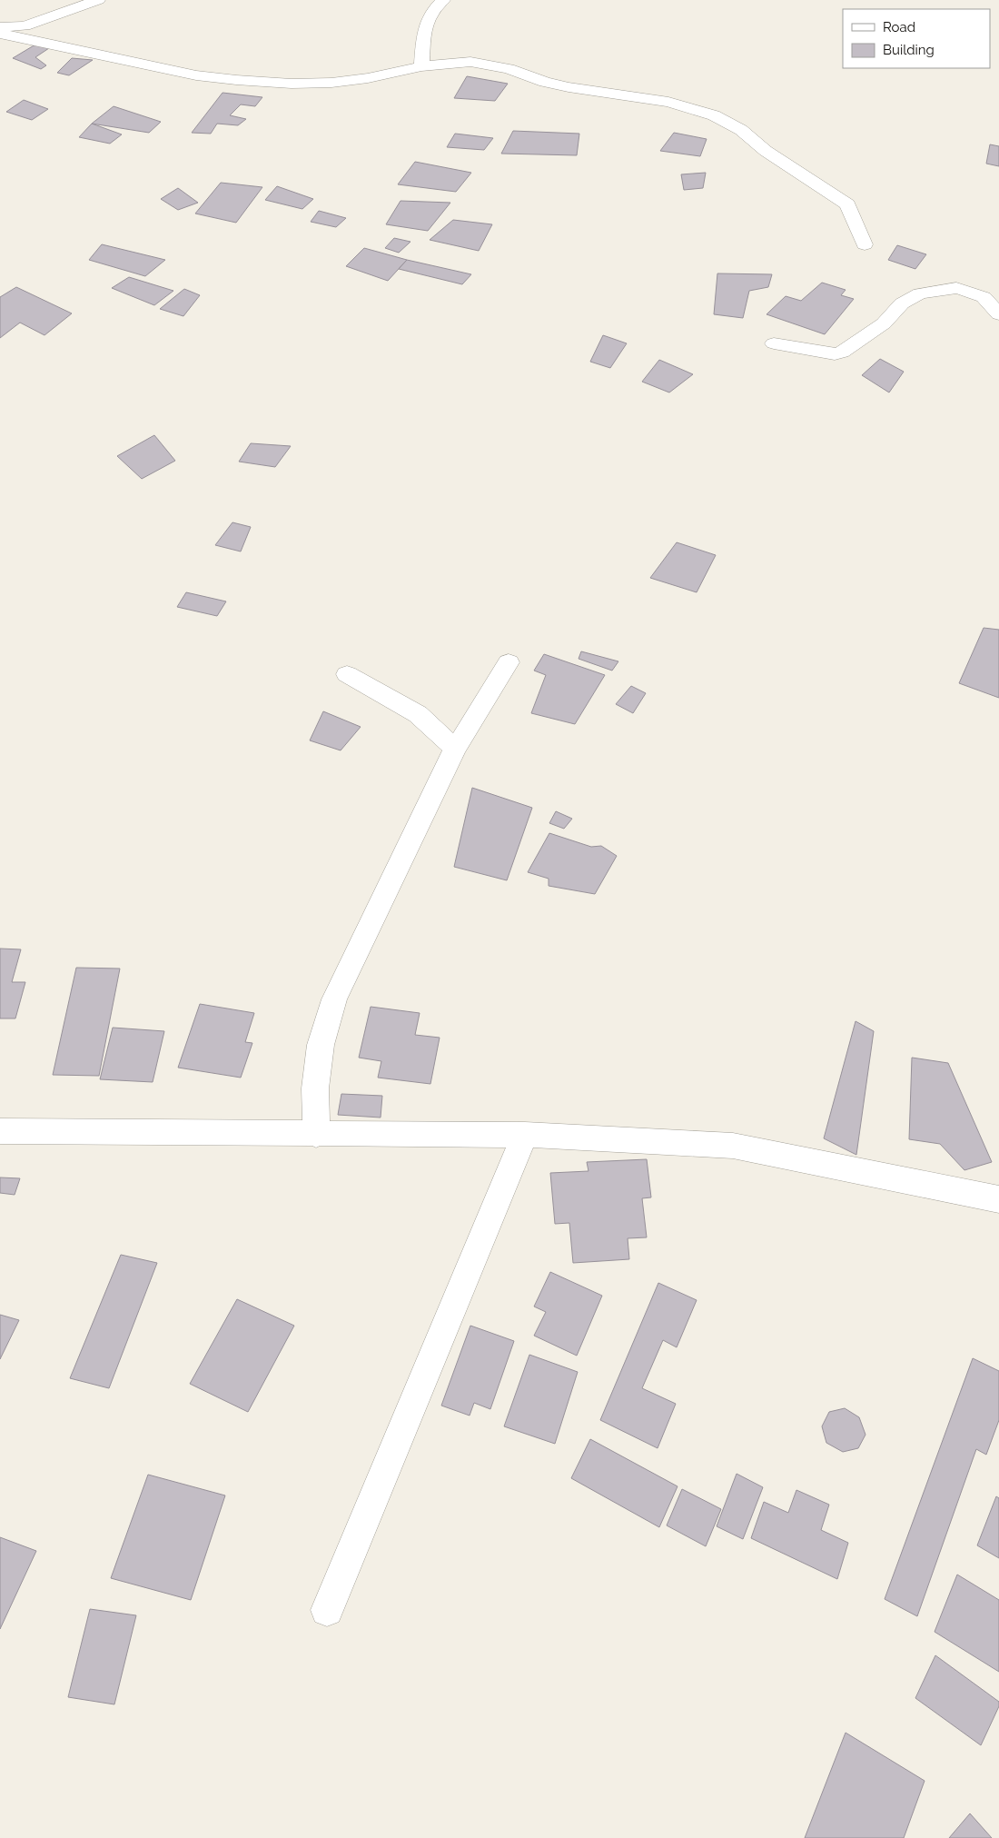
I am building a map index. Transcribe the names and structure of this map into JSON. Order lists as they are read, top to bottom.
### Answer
{
  "legend": ["Road", "Building"]
}
